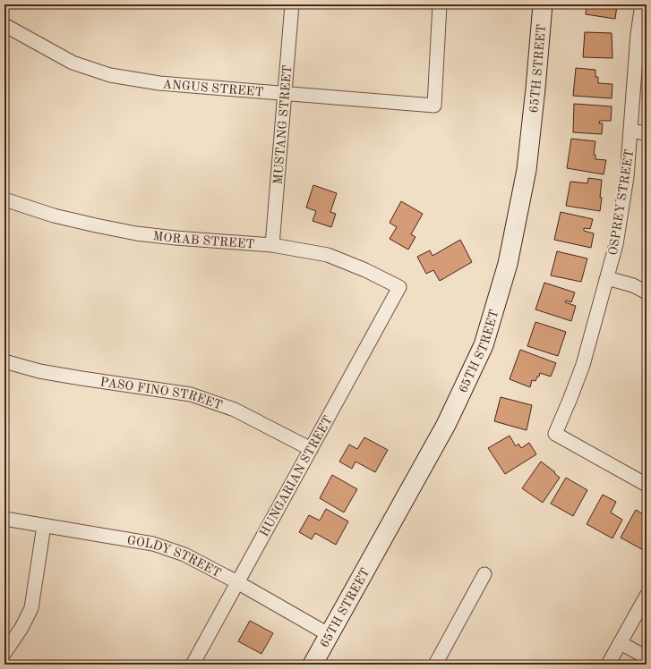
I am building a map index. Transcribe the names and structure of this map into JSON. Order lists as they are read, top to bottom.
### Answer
{
  "streets": {
    "street": [
      "65TH STREET",
      "ANGUS STREET",
      "MUSTANG STREET",
      "OSPREY STREET",
      "MORAB STREET",
      "PASO FINO STREET",
      "HUNGARIAN STREET",
      "GOLDY STREET"
    ]
  },
  "crossings": [
    ["65TH STREET", "GOLDY STREET"],
    ["ANGUS STREET", "MUSTANG STREET"],
    ["MUSTANG STREET", "MORAB STREET"],
    ["MORAB STREET", "HUNGARIAN STREET"],
    ["PASO FINO STREET", "HUNGARIAN STREET"],
    ["HUNGARIAN STREET", "GOLDY STREET"]
  ]
}
